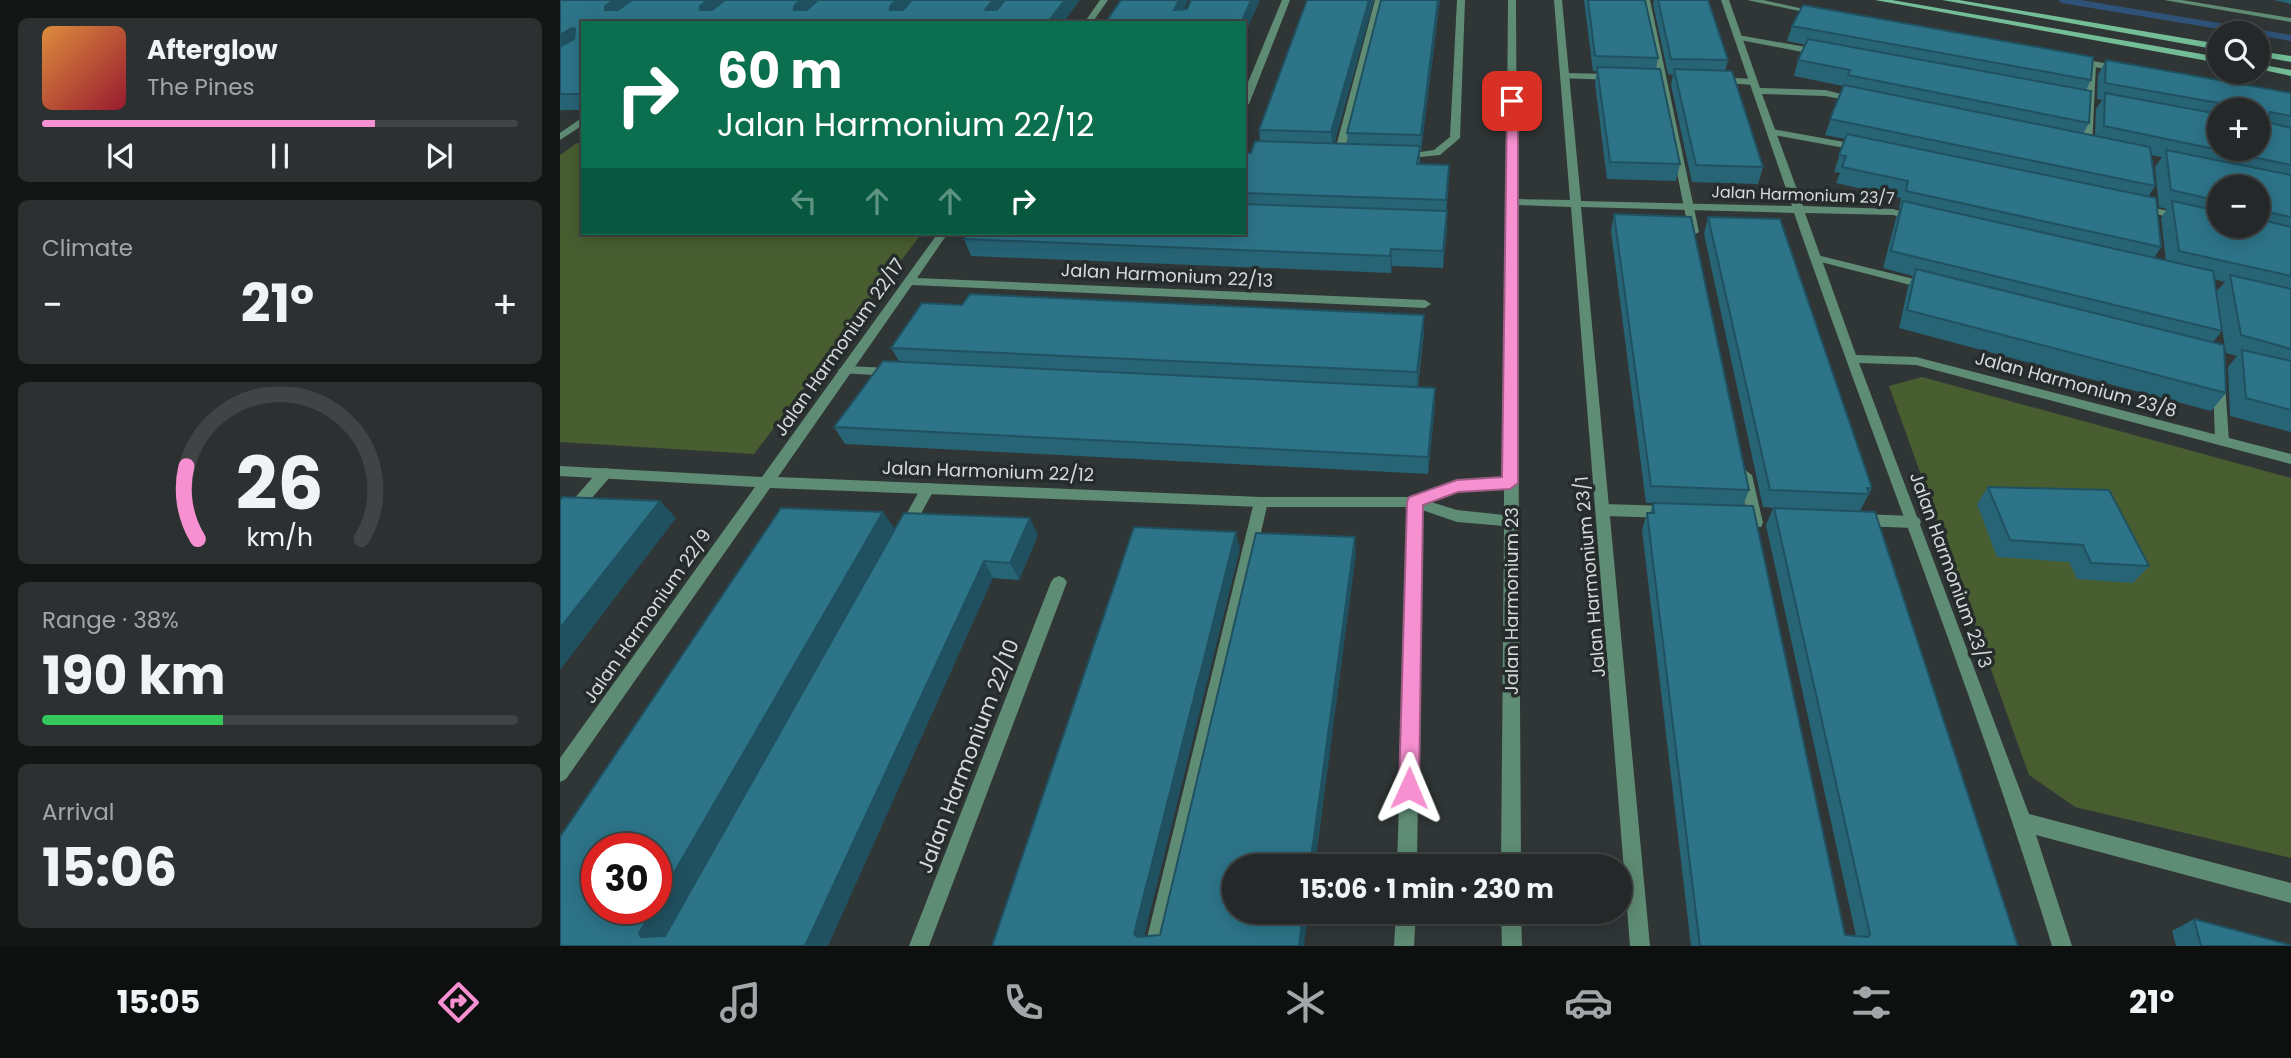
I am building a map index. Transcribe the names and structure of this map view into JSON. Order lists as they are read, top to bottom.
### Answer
{
  "streets": {
    "street": [
      "Jalan Harmonium 23/7",
      "Jalan Harmonium 22/13",
      "Jalan Harmonium 22/17",
      "Jalan Harmonium 23/8",
      "Jalan Harmonium 22/12",
      "Jalan Harmonium 23/3",
      "Jalan Harmonium 23/1",
      "Jalan Harmonium 23",
      "Jalan Harmonium 22/9",
      "Jalan Harmonium 22/10"
    ]
  },
  "crossings": [
    ["Jalan Harmonium 23/7", "Jalan Harmonium 23/3"],
    ["Jalan Harmonium 23/7", "Jalan Harmonium 23/1"],
    ["Jalan Harmonium 23/7", "Jalan Harmonium 23"],
    ["Jalan Harmonium 22/13", "Jalan Harmonium 22/17"],
    ["Jalan Harmonium 22/17", "Jalan Harmonium 22/12"],
    ["Jalan Harmonium 22/17", "Jalan Harmonium 22/9"],
    ["Jalan Harmonium 23/8", "Jalan Harmonium 23/3"],
    ["Jalan Harmonium 22/12", "Jalan Harmonium 23"],
    ["Jalan Harmonium 22/12", "Jalan Harmonium 22/9"]
  ],
  "page": {
    "map_buttons": ["+", "−"],
    "turn": ["60 m", "Jalan Harmonium 22/12"],
    "song": ["Afterglow", "The Pines"],
    "tile": [
      "Climate",
      ["Range · 38%", "190 km"],
      ["Arrival", "15:06"]
    ],
    "heat": ["−", "21°", "+"],
    "limit": "30",
    "trip": "15:06 · 1 min · 230 m",
    "tabs": ["15:05", "21°"],
    "gauge": ["26", "km/h"]
  }
}
